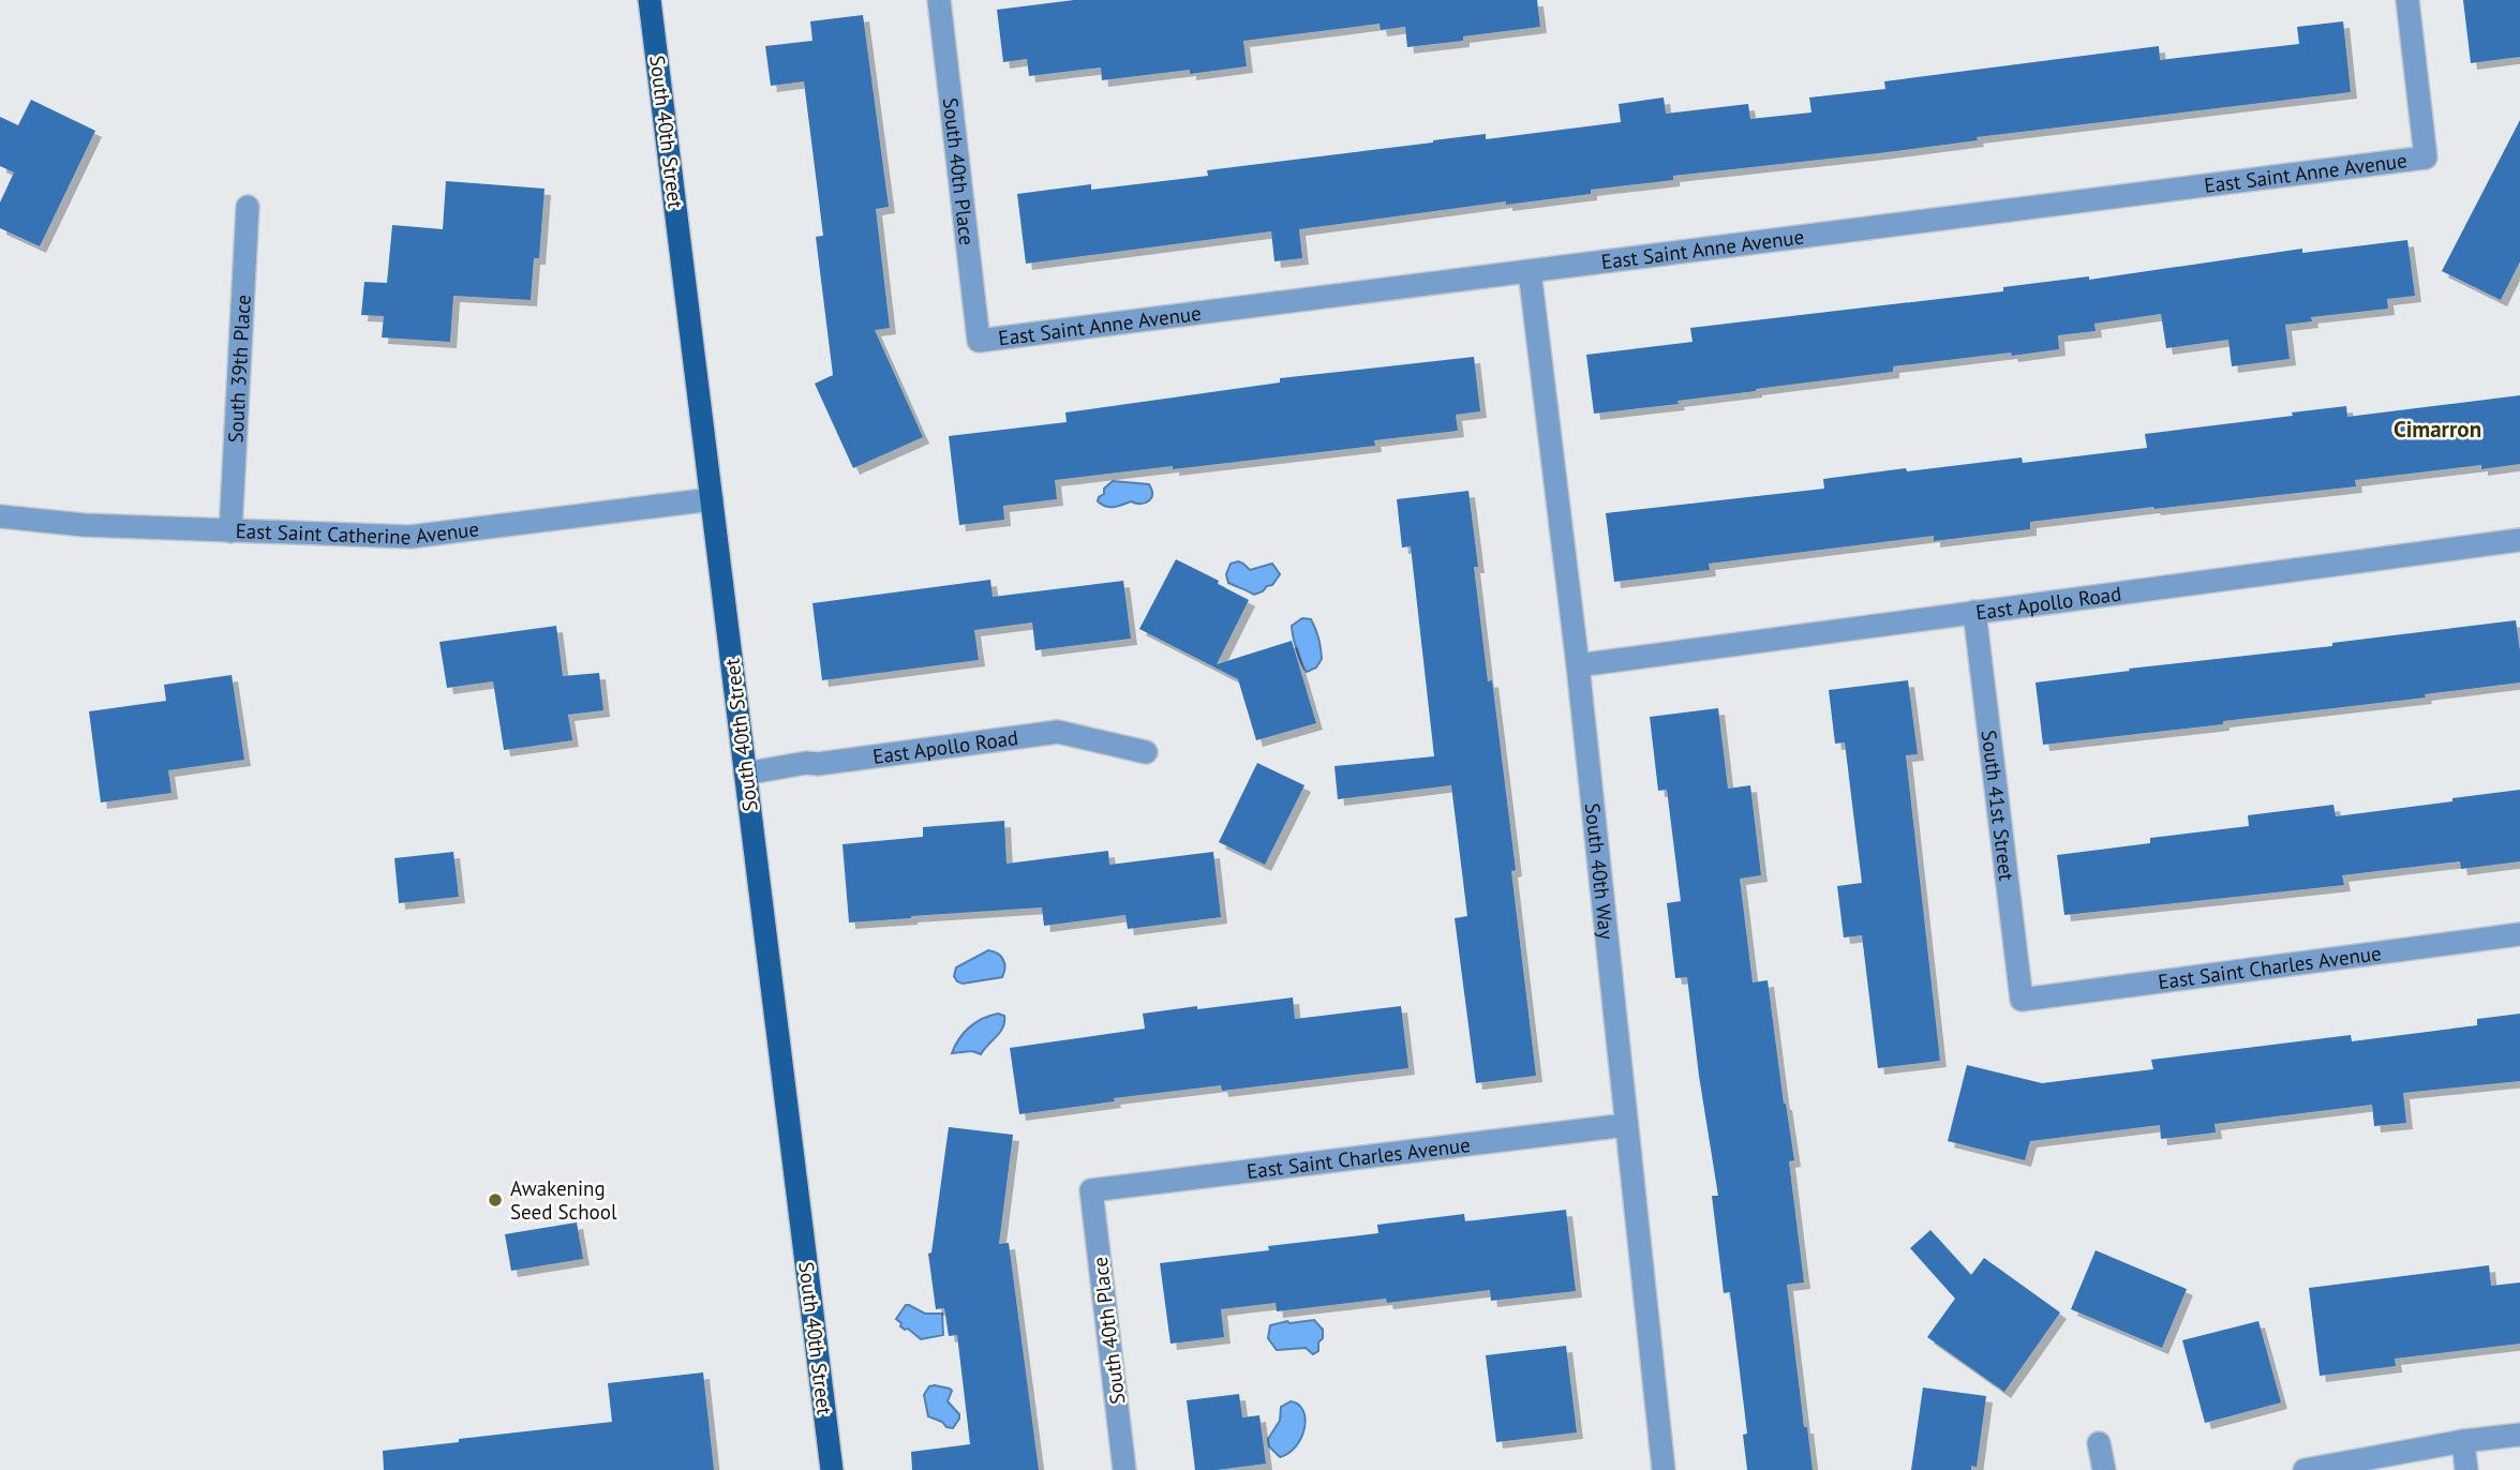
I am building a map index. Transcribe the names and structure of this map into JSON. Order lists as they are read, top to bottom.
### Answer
{
  "streets": {
    "main road": ["South 40th Street"],
    "street": [
      "South 40th Place",
      "East Saint Anne Avenue",
      "South 39th Place",
      "East Saint Catherine Avenue",
      "East Apollo Road",
      "South 41st Street",
      "South 40th Way",
      "East Saint Charles Avenue"
    ]
  },
  "crossings": [
    ["South 40th Street", "East Saint Catherine Avenue"],
    ["South 40th Street", "East Apollo Road"],
    ["South 40th Place", "East Saint Anne Avenue"],
    ["South 40th Place", "East Saint Charles Avenue"],
    ["East Saint Anne Avenue", "South 40th Way"],
    ["South 39th Place", "East Saint Catherine Avenue"],
    ["East Apollo Road", "South 41st Street"],
    ["East Apollo Road", "South 40th Way"],
    ["South 41st Street", "East Saint Charles Avenue"],
    ["South 40th Way", "East Saint Charles Avenue"]
  ],
  "districts": ["Cimarron"],
  "places": ["Awakening Seed School"]
}
